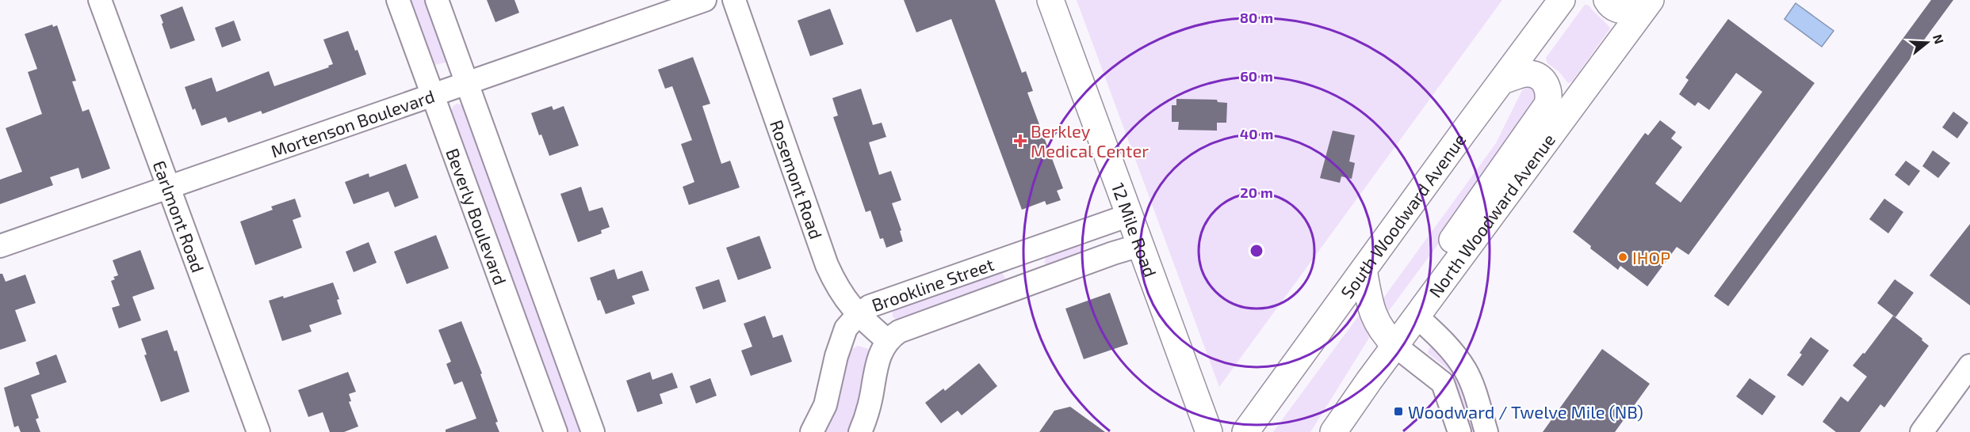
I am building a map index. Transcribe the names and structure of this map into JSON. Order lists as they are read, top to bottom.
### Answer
{
  "streets": {
    "main road": ["South Woodward Avenue", "North Woodward Avenue", "12 Mile Road"],
    "street": [
      "Mortenson Boulevard",
      "Rosemont Road",
      "Earlmont Road",
      "Beverly Boulevard",
      "Brookline Street"
    ]
  },
  "crossings": [
    ["Mortenson Boulevard", "Earlmont Road"],
    ["Mortenson Boulevard", "Beverly Boulevard"],
    ["Rosemont Road", "Brookline Street"],
    ["12 Mile Road", "Brookline Street"]
  ],
  "places": {
    "health": ["Berkley Medical Center"],
    "other": ["IHOP"],
    "transit": ["Woodward / Twelve Mile (NB)"]
  },
  "north": "right",
  "rings": [
    "80 m",
    "60 m",
    "40 m",
    "20 m"
  ]
}
